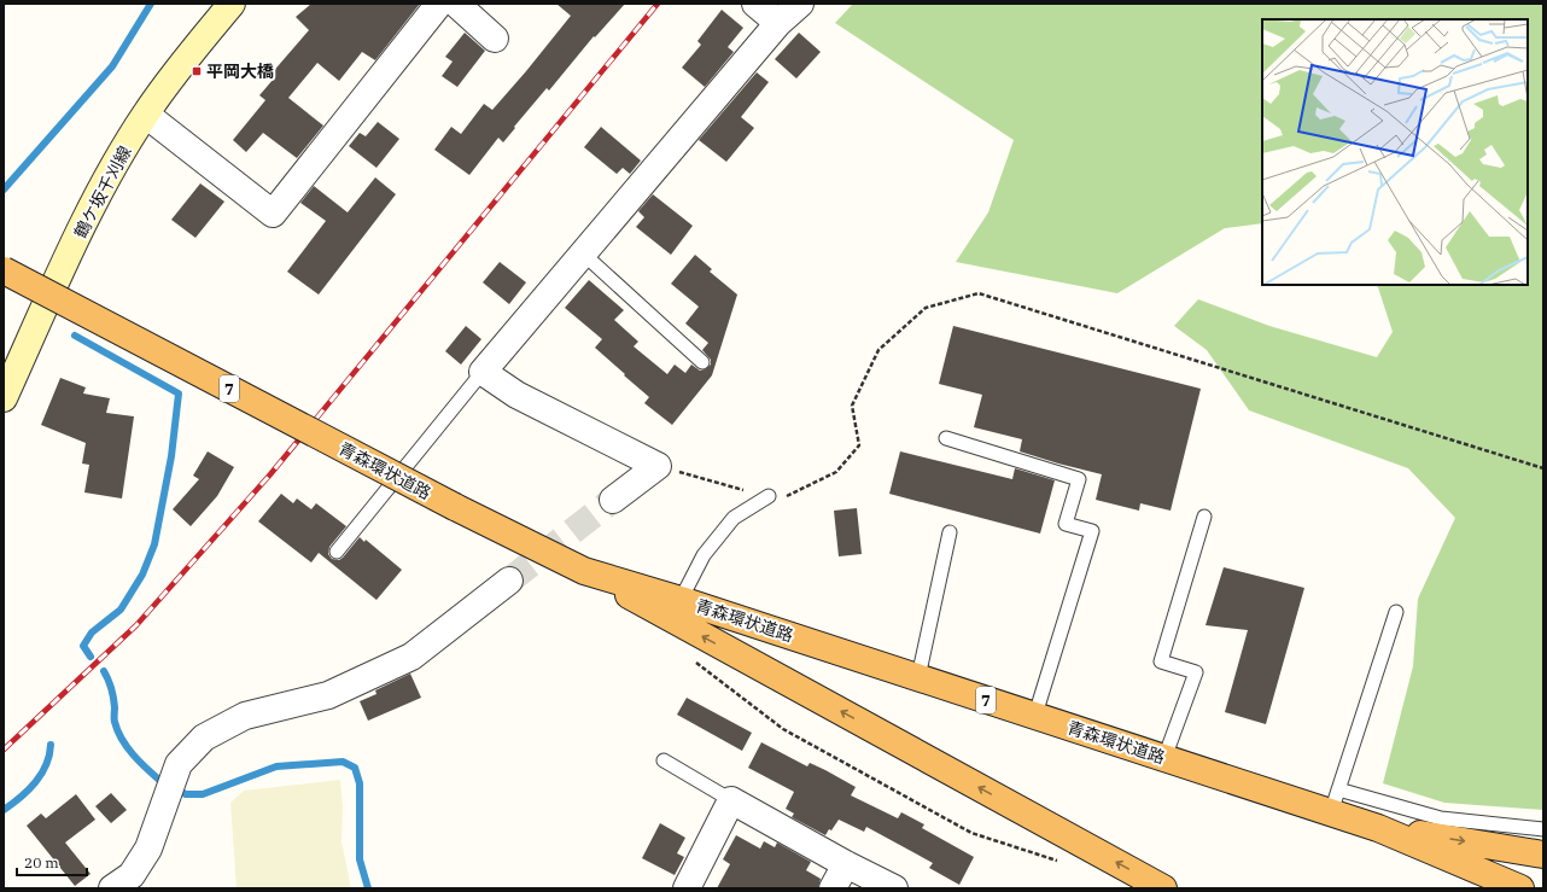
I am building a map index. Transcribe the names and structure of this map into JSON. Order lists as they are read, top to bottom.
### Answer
{
  "streets": {
    "highway": ["7", "青森環状道路"],
    "main road": ["鶴ケ坂千刈線"]
  },
  "places": {
    "transit": ["平岡大橋"]
  },
  "scale_bar": "20 m"
}
